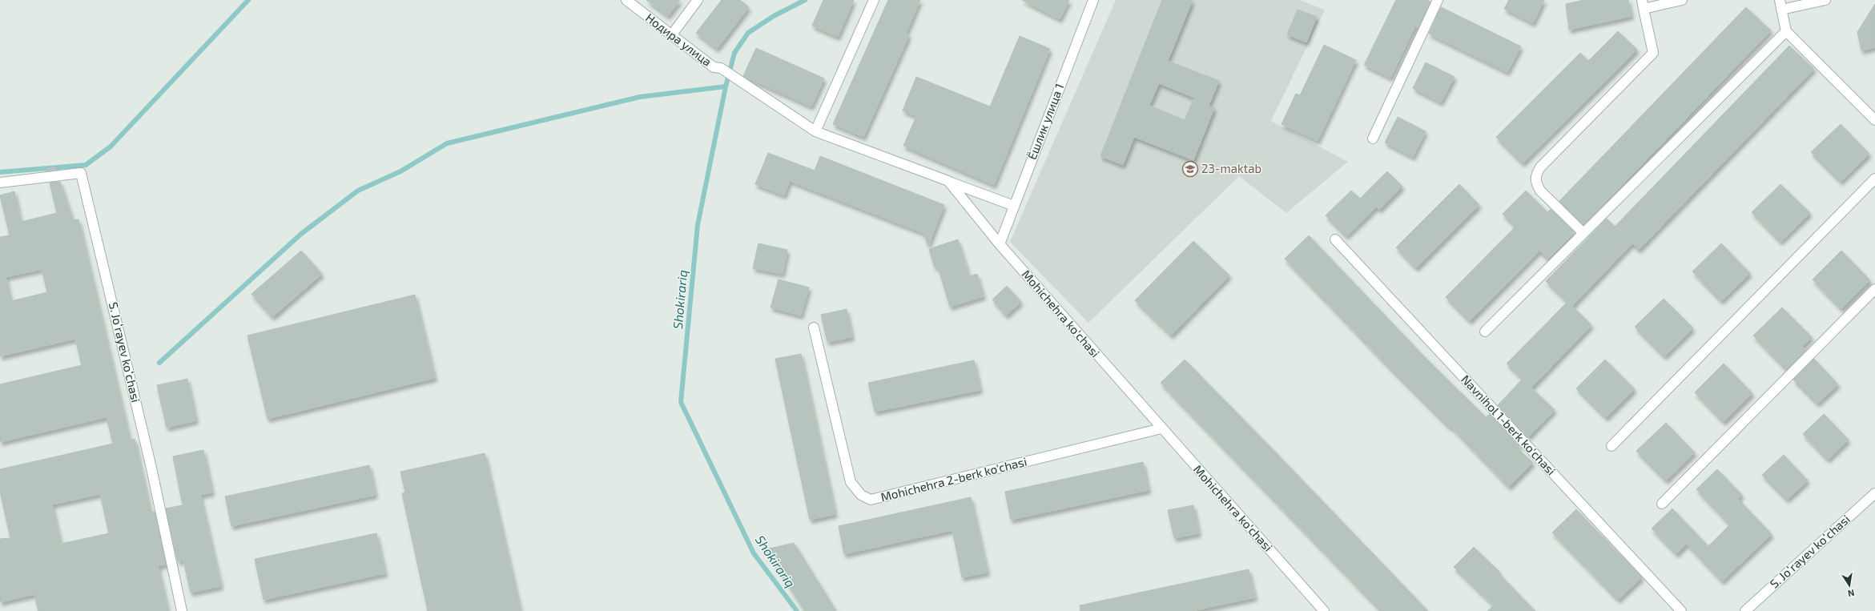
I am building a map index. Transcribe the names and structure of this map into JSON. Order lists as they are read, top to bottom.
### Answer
{
  "streets": {
    "street": [
      "Нодира улица",
      "Ёшлик улица 1",
      "Mohichehra ko'chasi",
      "S. Joʻrayev koʻchasi",
      "Navnihol 1-berk ko'chasi",
      "Mohichehra 2-berk ko'chasi"
    ]
  },
  "crossings": [
    ["Ёшлик улица 1", "Mohichehra ko'chasi"],
    ["Mohichehra ko'chasi", "Mohichehra 2-berk ko'chasi"]
  ],
  "water": ["Shokirariq"],
  "places": {
    "school or university": ["23-maktab"]
  },
  "north": "bottom"
}
